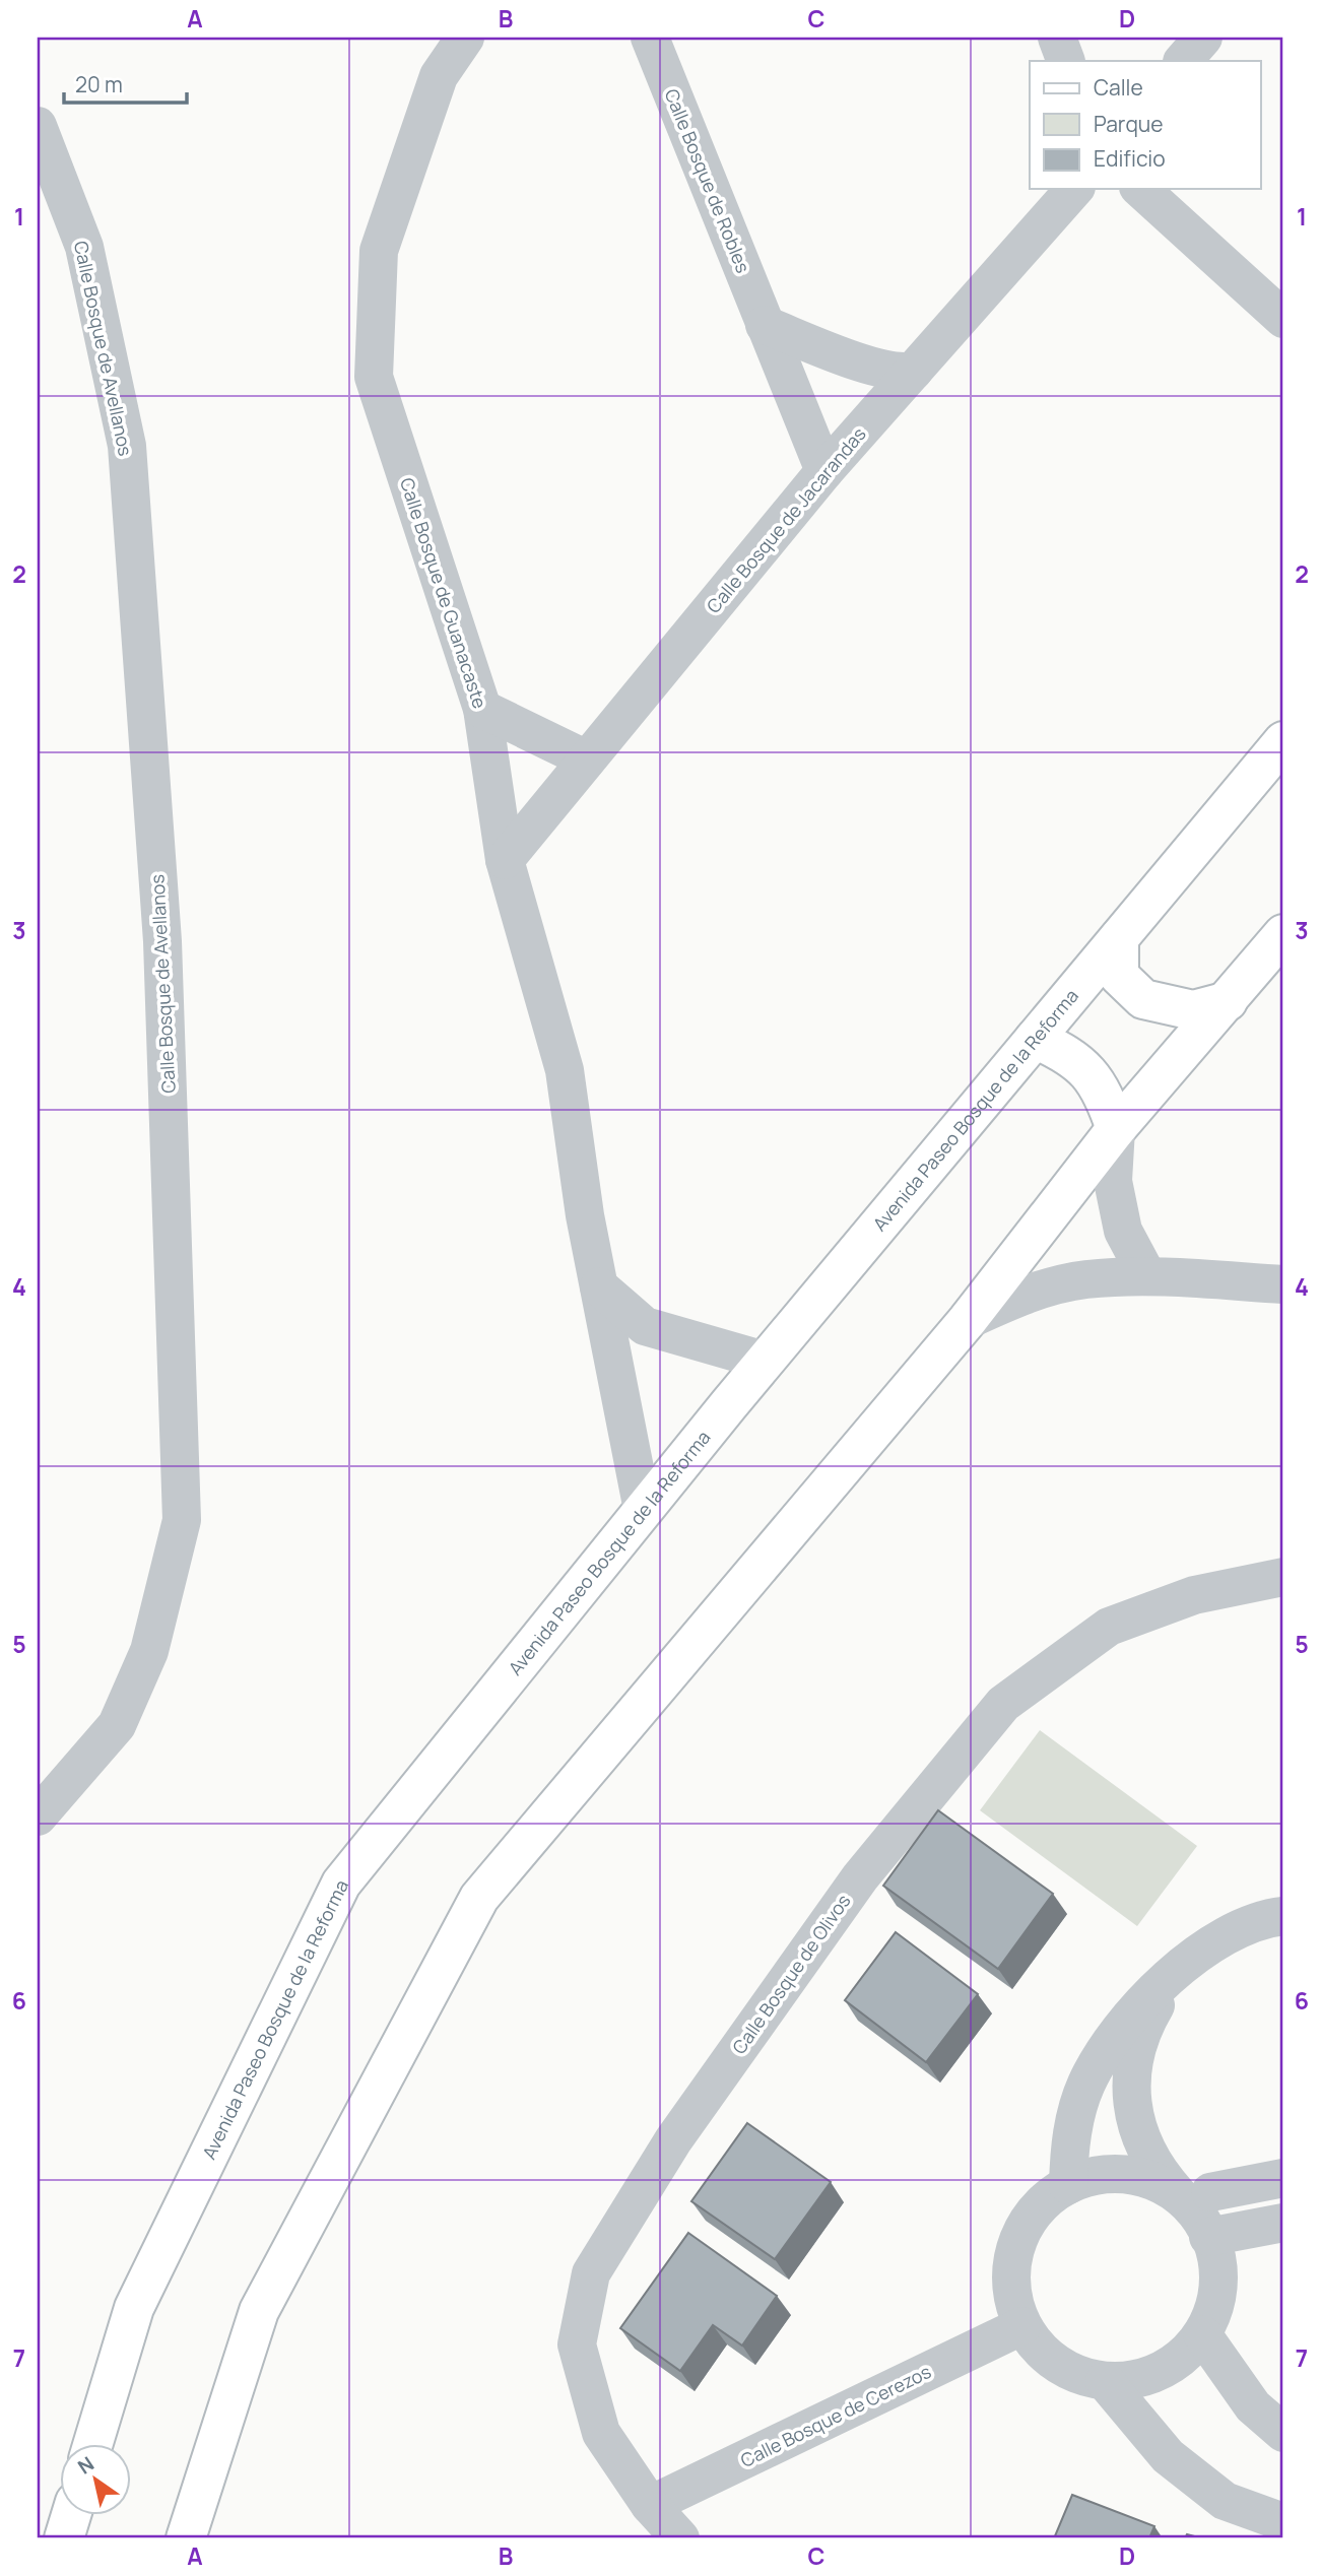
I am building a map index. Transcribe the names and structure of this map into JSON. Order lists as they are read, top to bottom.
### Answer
{
  "streets": {
    "main road": ["Avenida Paseo Bosque de la Reforma"],
    "street": [
      "Calle Bosque de Robles",
      "Calle Bosque de Avellanos",
      "Calle Bosque de Jacarandas",
      "Calle Bosque de Guanacaste",
      "Calle Bosque de Olivos",
      "Calle Bosque de Cerezos"
    ]
  },
  "crossings": [
    ["Calle Bosque de Robles", "Calle Bosque de Jacarandas"],
    ["Calle Bosque de Jacarandas", "Calle Bosque de Guanacaste"],
    ["Calle Bosque de Guanacaste", "Avenida Paseo Bosque de la Reforma"],
    ["Calle Bosque de Olivos", "Calle Bosque de Cerezos"]
  ],
  "legend": ["Calle", "Parque", "Edificio"],
  "scale_bar": "20 m",
  "north": "top left",
  "grid": {
    "columns": [
      "A",
      "B",
      "C",
      "D"
    ],
    "rows": [
      "1",
      "2",
      "3",
      "4",
      "5",
      "6",
      "7"
    ]
  }
}
